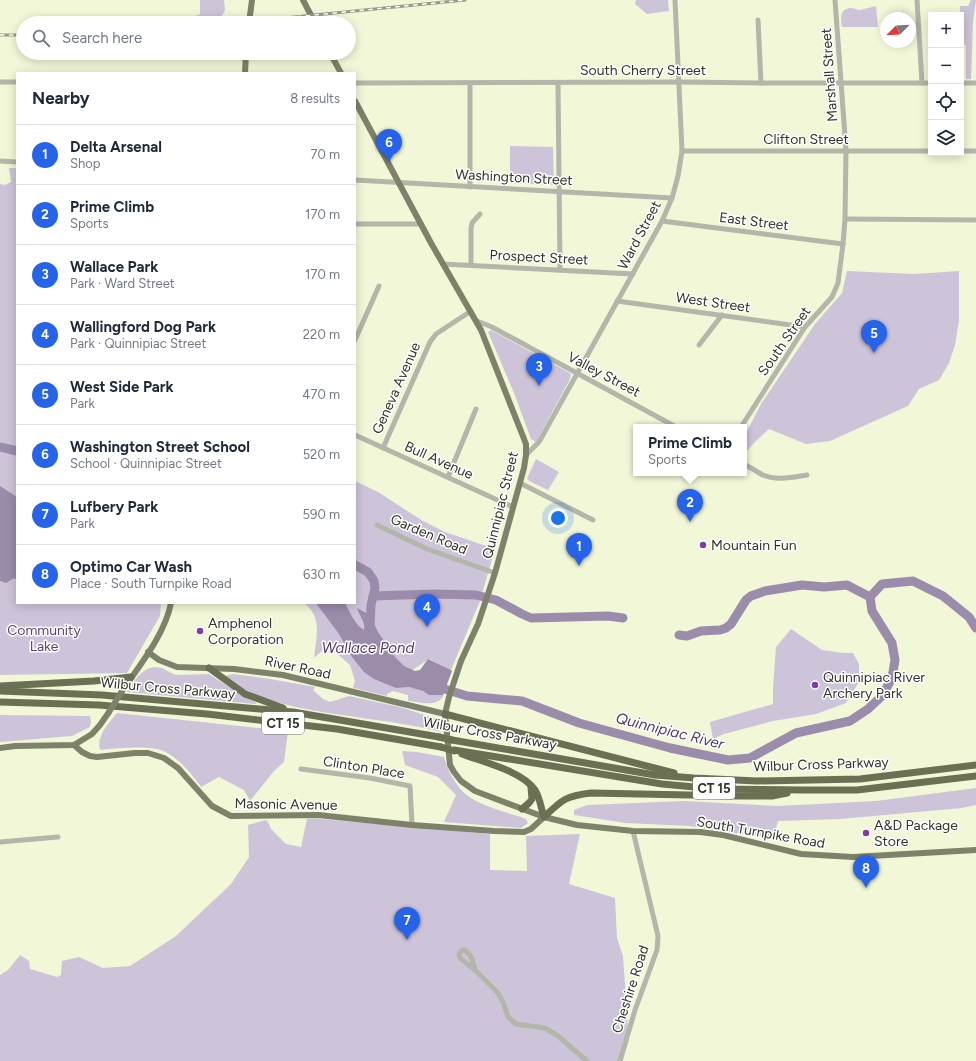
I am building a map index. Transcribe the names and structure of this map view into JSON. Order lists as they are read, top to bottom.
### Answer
{
  "streets": {
    "highway": ["Wilbur Cross Parkway", "CT 15"],
    "main road": [
      "Quinnipiac Street",
      "River Road",
      "Masonic Avenue",
      "South Turnpike Road"
    ],
    "street": [
      "South Cherry Street",
      "Marshall Street",
      "Clifton Street",
      "Washington Street",
      "East Street",
      "Ward Street",
      "Prospect Street",
      "West Street",
      "South Street",
      "Valley Street",
      "Geneva Avenue",
      "Bull Avenue",
      "Garden Road",
      "Clinton Place",
      "Cheshire Road"
    ]
  },
  "crossings": [
    ["South Cherry Street", "Marshall Street"],
    ["South Cherry Street", "Ward Street"],
    ["Marshall Street", "Clifton Street"],
    ["Marshall Street", "East Street"],
    ["Marshall Street", "South Street"],
    ["Clifton Street", "Ward Street"],
    ["Washington Street", "Ward Street"],
    ["Washington Street", "Quinnipiac Street"],
    ["East Street", "Ward Street"],
    ["East Street", "South Street"],
    ["Ward Street", "Prospect Street"],
    ["Ward Street", "West Street"],
    ["Ward Street", "Valley Street"],
    ["Ward Street", "Quinnipiac Street"],
    ["Prospect Street", "Quinnipiac Street"],
    ["West Street", "South Street"],
    ["Valley Street", "Quinnipiac Street"],
    ["Geneva Avenue", "Bull Avenue"],
    ["Geneva Avenue", "Quinnipiac Street"],
    ["Bull Avenue", "Quinnipiac Street"],
    ["Quinnipiac Street", "Garden Road"],
    ["Quinnipiac Street", "River Road"],
    ["Quinnipiac Street", "Masonic Avenue"],
    ["Quinnipiac Street", "South Turnpike Road"],
    ["Clinton Place", "Masonic Avenue"],
    ["Masonic Avenue", "South Turnpike Road"],
    ["South Turnpike Road", "Cheshire Road"]
  ],
  "water": ["Wallace Pond", "Quinnipiac River"],
  "parks": ["Community Lake"],
  "places": [
    "Mountain Fun",
    "Amphenol Corporation",
    "Quinnipiac River Archery Park",
    "A&D Package Store"
  ],
  "north": "bottom left",
  "page": {
    "map_buttons": ["+", "−"],
    "search": "Search here",
    "heading": ["Nearby", "8 results"],
    "list": [
      {
        "mark": "1",
        "name": "Delta Arsenal",
        "note": "Shop",
        "value": "70 m"
      },
      {
        "mark": "2",
        "name": "Prime Climb",
        "note": "Sports",
        "value": "170 m"
      },
      {
        "mark": "3",
        "name": "Wallace Park",
        "note": "Park · Ward Street",
        "value": "170 m"
      },
      {
        "mark": "4",
        "name": "Wallingford Dog Park",
        "note": "Park · Quinnipiac Street",
        "value": "220 m"
      },
      {
        "mark": "5",
        "name": "West Side Park",
        "note": "Park",
        "value": "470 m"
      },
      {
        "mark": "6",
        "name": "Washington Street School",
        "note": "School · Quinnipiac Street",
        "value": "520 m"
      },
      {
        "mark": "7",
        "name": "Lufbery Park",
        "note": "Park",
        "value": "590 m"
      },
      {
        "mark": "8",
        "name": "Optimo Car Wash",
        "note": "Place · South Turnpike Road",
        "value": "630 m"
      }
    ],
    "pins": [
      "6",
      "5",
      "3",
      "2",
      "1",
      "4",
      "8",
      "7"
    ],
    "popup": ["Prime Climb", "Sports"]
  }
}
